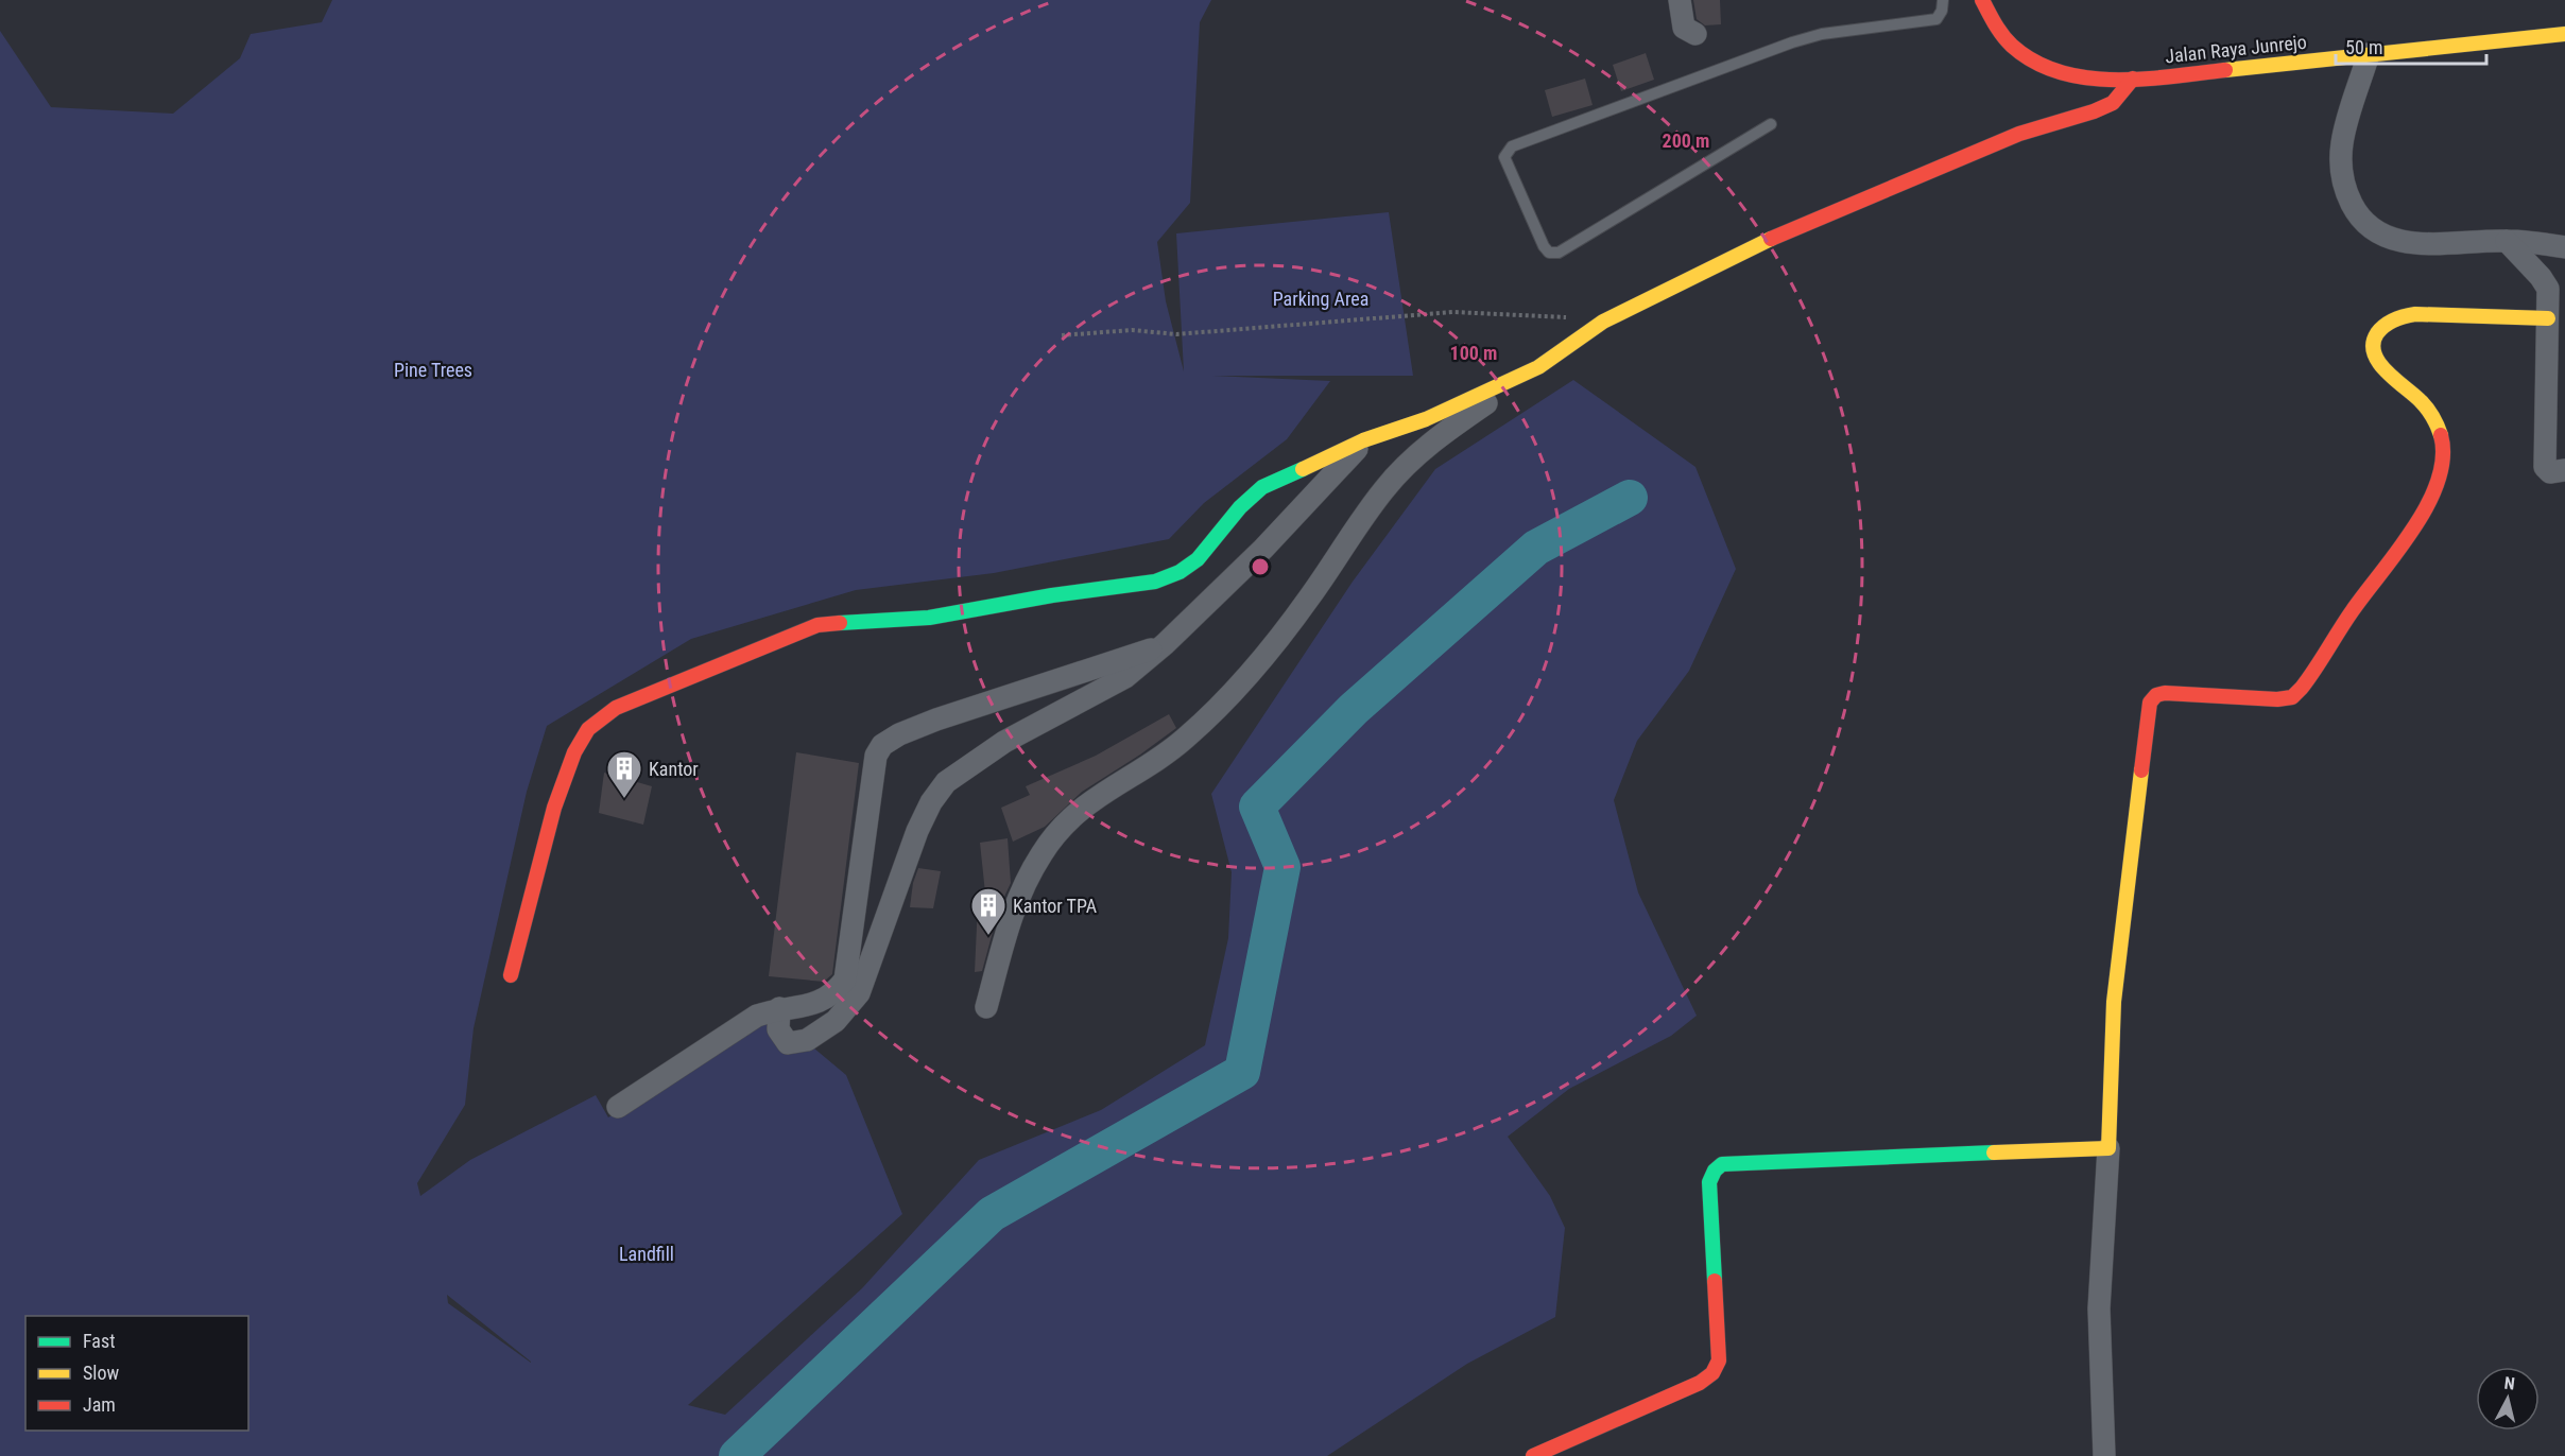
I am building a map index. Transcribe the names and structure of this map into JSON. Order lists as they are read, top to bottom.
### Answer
{
  "streets": {
    "street": ["Jalan Raya Junrejo"]
  },
  "parks": ["Parking Area", "Pine Trees", "Landfill"],
  "places": {
    "building": ["Kantor", "Kantor TPA"]
  },
  "legend": ["Fast", "Slow", "Jam"],
  "scale_bar": "50 m",
  "north": "top",
  "rings": ["200 m", "100 m"]
}
